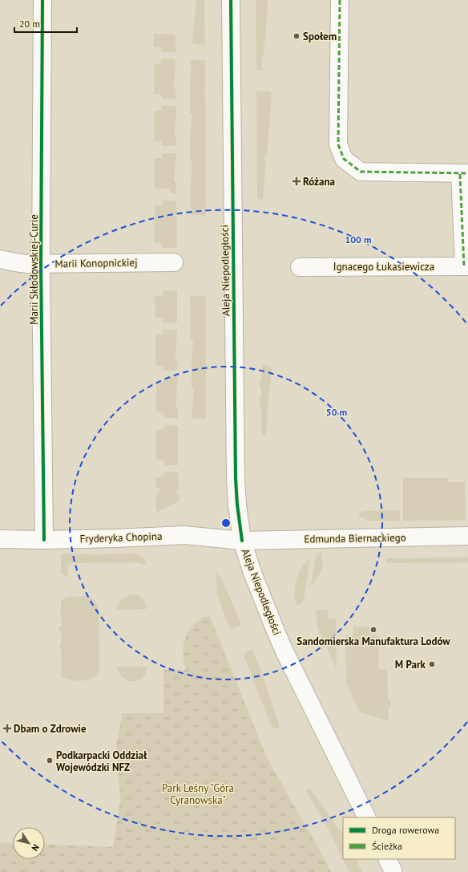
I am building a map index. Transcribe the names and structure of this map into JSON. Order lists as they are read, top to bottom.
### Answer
{
  "streets": {
    "street": [
      "Marii Konopnickiej",
      "Ignacego Łukasiewicza",
      "Marii Skłodowskiej-Curie",
      "Aleja Niepodległości",
      "Fryderyka Chopina",
      "Edmunda Biernackiego"
    ]
  },
  "crossings": [
    ["Marii Konopnickiej", "Marii Skłodowskiej-Curie"],
    ["Marii Skłodowskiej-Curie", "Fryderyka Chopina"],
    ["Aleja Niepodległości", "Fryderyka Chopina"],
    ["Aleja Niepodległości", "Edmunda Biernackiego"],
    ["Fryderyka Chopina", "Edmunda Biernackiego"]
  ],
  "parks": ["Park Leśny \"Góra Cyranowska\""],
  "places": {
    "other": [
      "Społem",
      "Sandomierska Manufaktura Lodów",
      "M Park",
      "Podkarpacki Oddział Wojewódzki NFZ"
    ],
    "health": ["Różana", "Dbam o Zdrowie"]
  },
  "legend": ["Droga rowerowa", "Ścieżka"],
  "scale_bar": "20 m",
  "north": "bottom right",
  "rings": ["100 m", "50 m"]
}
